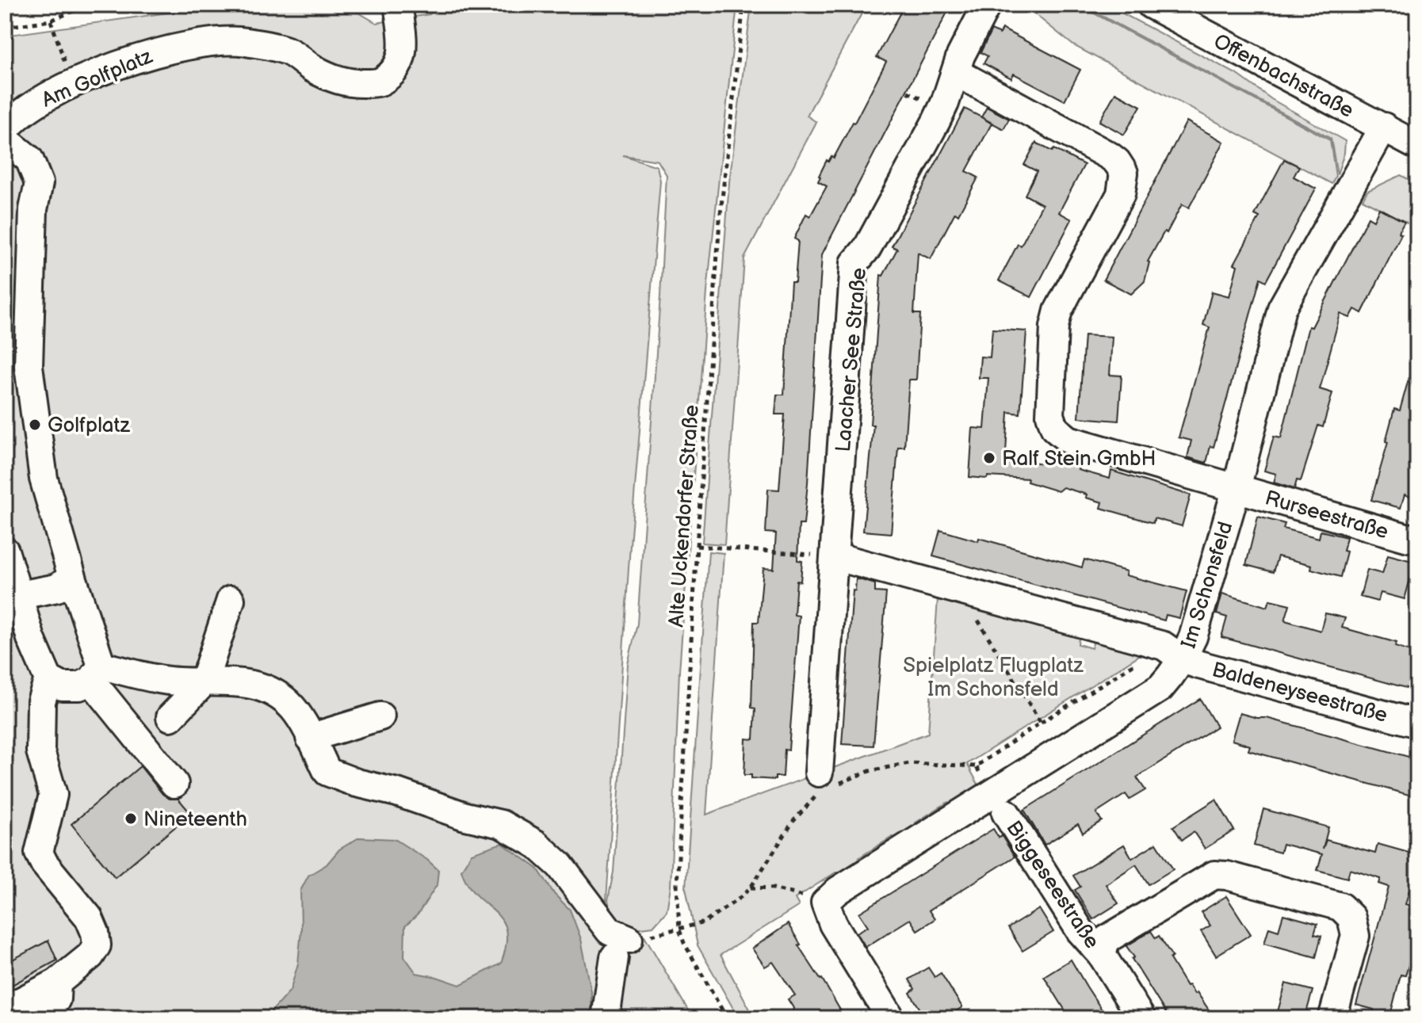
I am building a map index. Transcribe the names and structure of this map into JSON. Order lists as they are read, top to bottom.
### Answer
{
  "streets": {
    "street": [
      "Offenbachstraße",
      "Am Golfplatz",
      "Laacher See Straße",
      "Rurseestraße",
      "Im Schonsfeld",
      "Baldeneyseestraße",
      "Biggeseestraße"
    ],
    "path": ["Alte Uckendorfer Straße"]
  },
  "crossings": [
    ["Offenbachstraße", "Im Schonsfeld"],
    ["Rurseestraße", "Im Schonsfeld"],
    ["Im Schonsfeld", "Baldeneyseestraße"],
    ["Im Schonsfeld", "Biggeseestraße"]
  ],
  "parks": ["Spielplatz Flugplatz Im Schonsfeld"],
  "places": ["Golfplatz", "Ralf Stein GmbH", "Nineteenth"]
}
